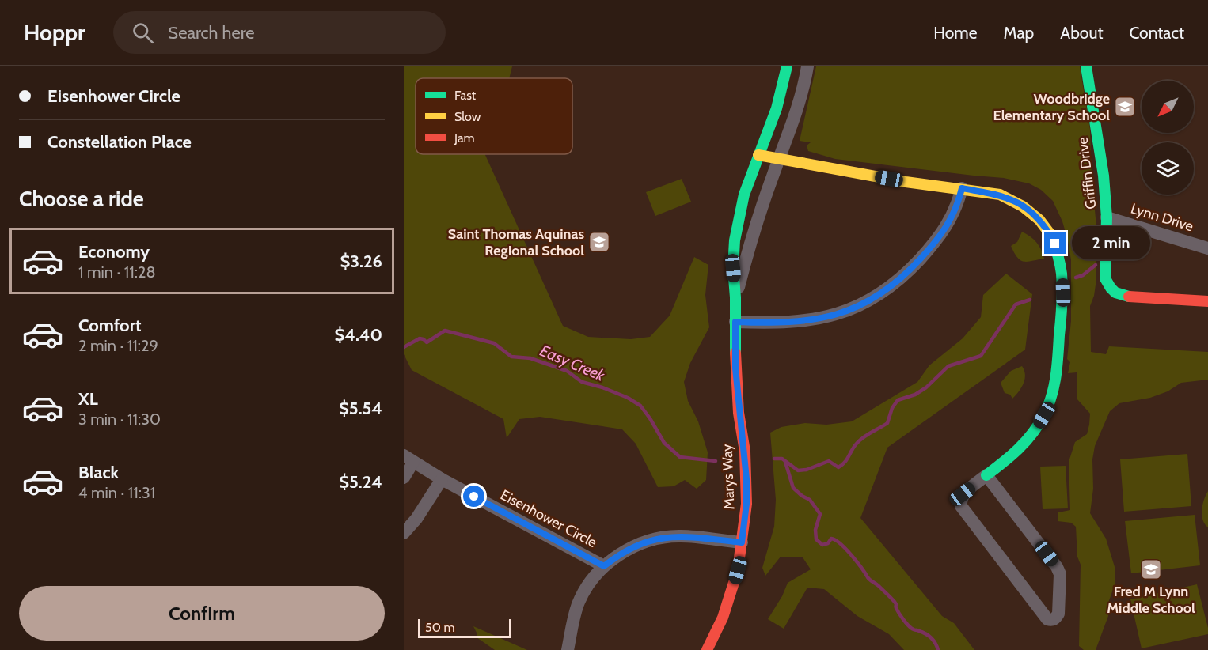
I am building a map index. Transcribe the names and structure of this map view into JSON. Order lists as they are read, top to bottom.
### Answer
{
  "streets": {
    "street": [
      "Griffin Drive",
      "Lynn Drive",
      "Marys Way",
      "Eisenhower Circle"
    ]
  },
  "crossings": [
    ["Griffin Drive", "Lynn Drive"],
    ["Marys Way", "Eisenhower Circle"]
  ],
  "water": ["Easy Creek"],
  "places": {
    "school or university": ["Woodbridge Elementary School", "Saint Thomas Aquinas Regional School", "Fred M Lynn Middle School"]
  },
  "legend": ["Fast", "Slow", "Jam"],
  "scale_bar": "50 m",
  "north": "bottom left",
  "page": {
    "header": "Hoppr",
    "search": "Search here",
    "nav": [
      "Home",
      "Map",
      "About",
      "Contact"
    ],
    "banner": ["Eisenhower Circle", "Constellation Place"],
    "heading": "Choose a ride",
    "bubble": "2 min",
    "list": [
      {
        "name": "Economy",
        "note": "1 min · 11:28",
        "value": "$3.26"
      },
      {
        "name": "Comfort",
        "note": "2 min · 11:29",
        "value": "$4.40"
      },
      {
        "name": "XL",
        "note": "3 min · 11:30",
        "value": "$5.54"
      },
      {
        "name": "Black",
        "note": "4 min · 11:31",
        "value": "$5.24"
      }
    ],
    "buttons": "Confirm",
    "scale": "50 m"
  }
}
